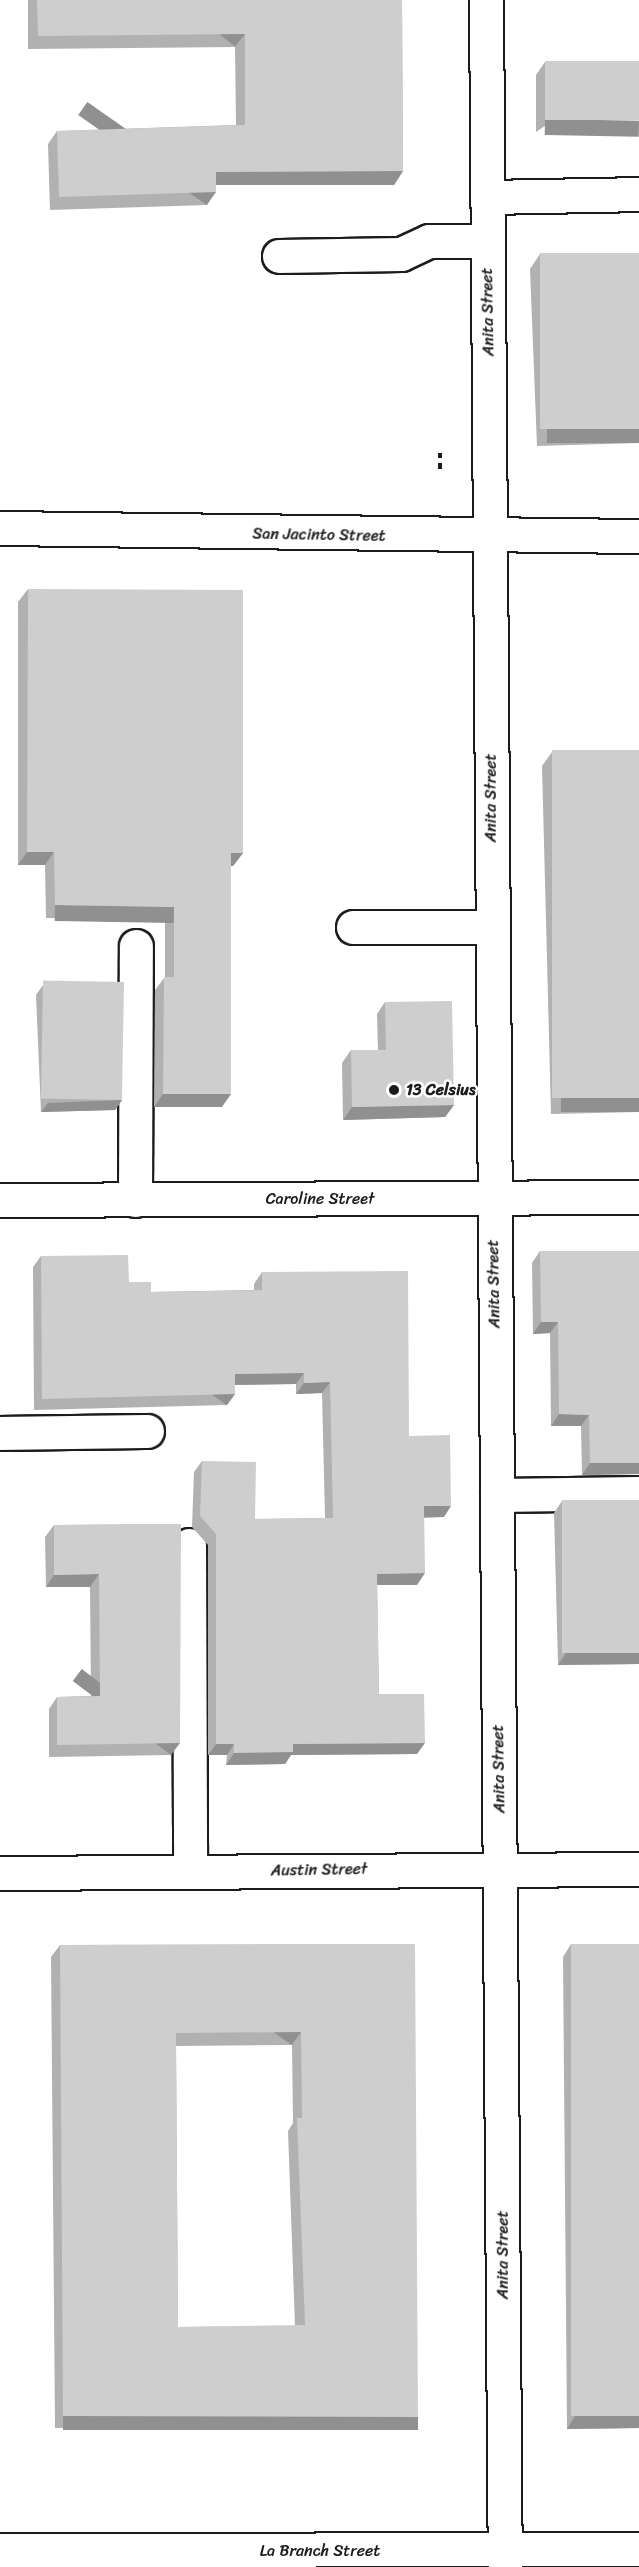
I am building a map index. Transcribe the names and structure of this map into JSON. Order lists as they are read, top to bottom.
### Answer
{
  "streets": {
    "street": [
      "Anita Street",
      "San Jacinto Street",
      "Caroline Street",
      "Austin Street",
      "La Branch Street"
    ]
  },
  "crossings": [
    ["Anita Street", "San Jacinto Street"],
    ["Anita Street", "Caroline Street"],
    ["Anita Street", "Austin Street"],
    ["Anita Street", "La Branch Street"]
  ],
  "places": ["13 Celsius"]
}
